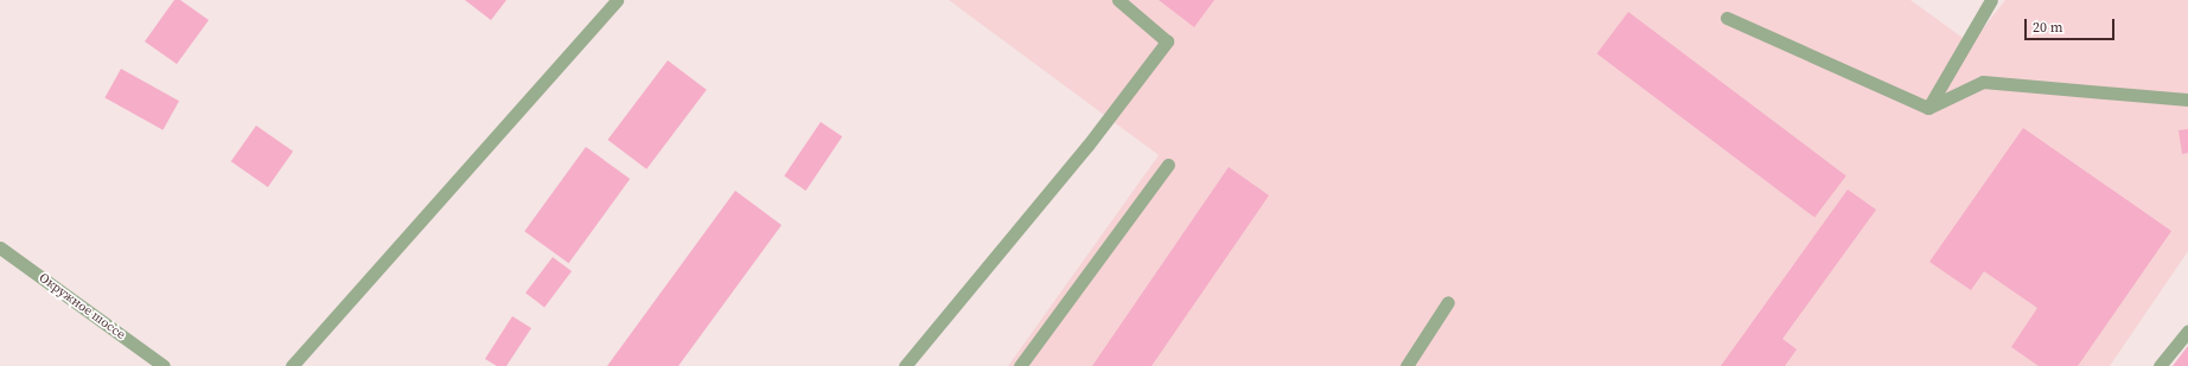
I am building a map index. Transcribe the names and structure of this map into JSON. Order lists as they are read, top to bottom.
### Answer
{
  "streets": {
    "street": ["Окружное шоссе"]
  },
  "scale_bar": "20 m"
}
